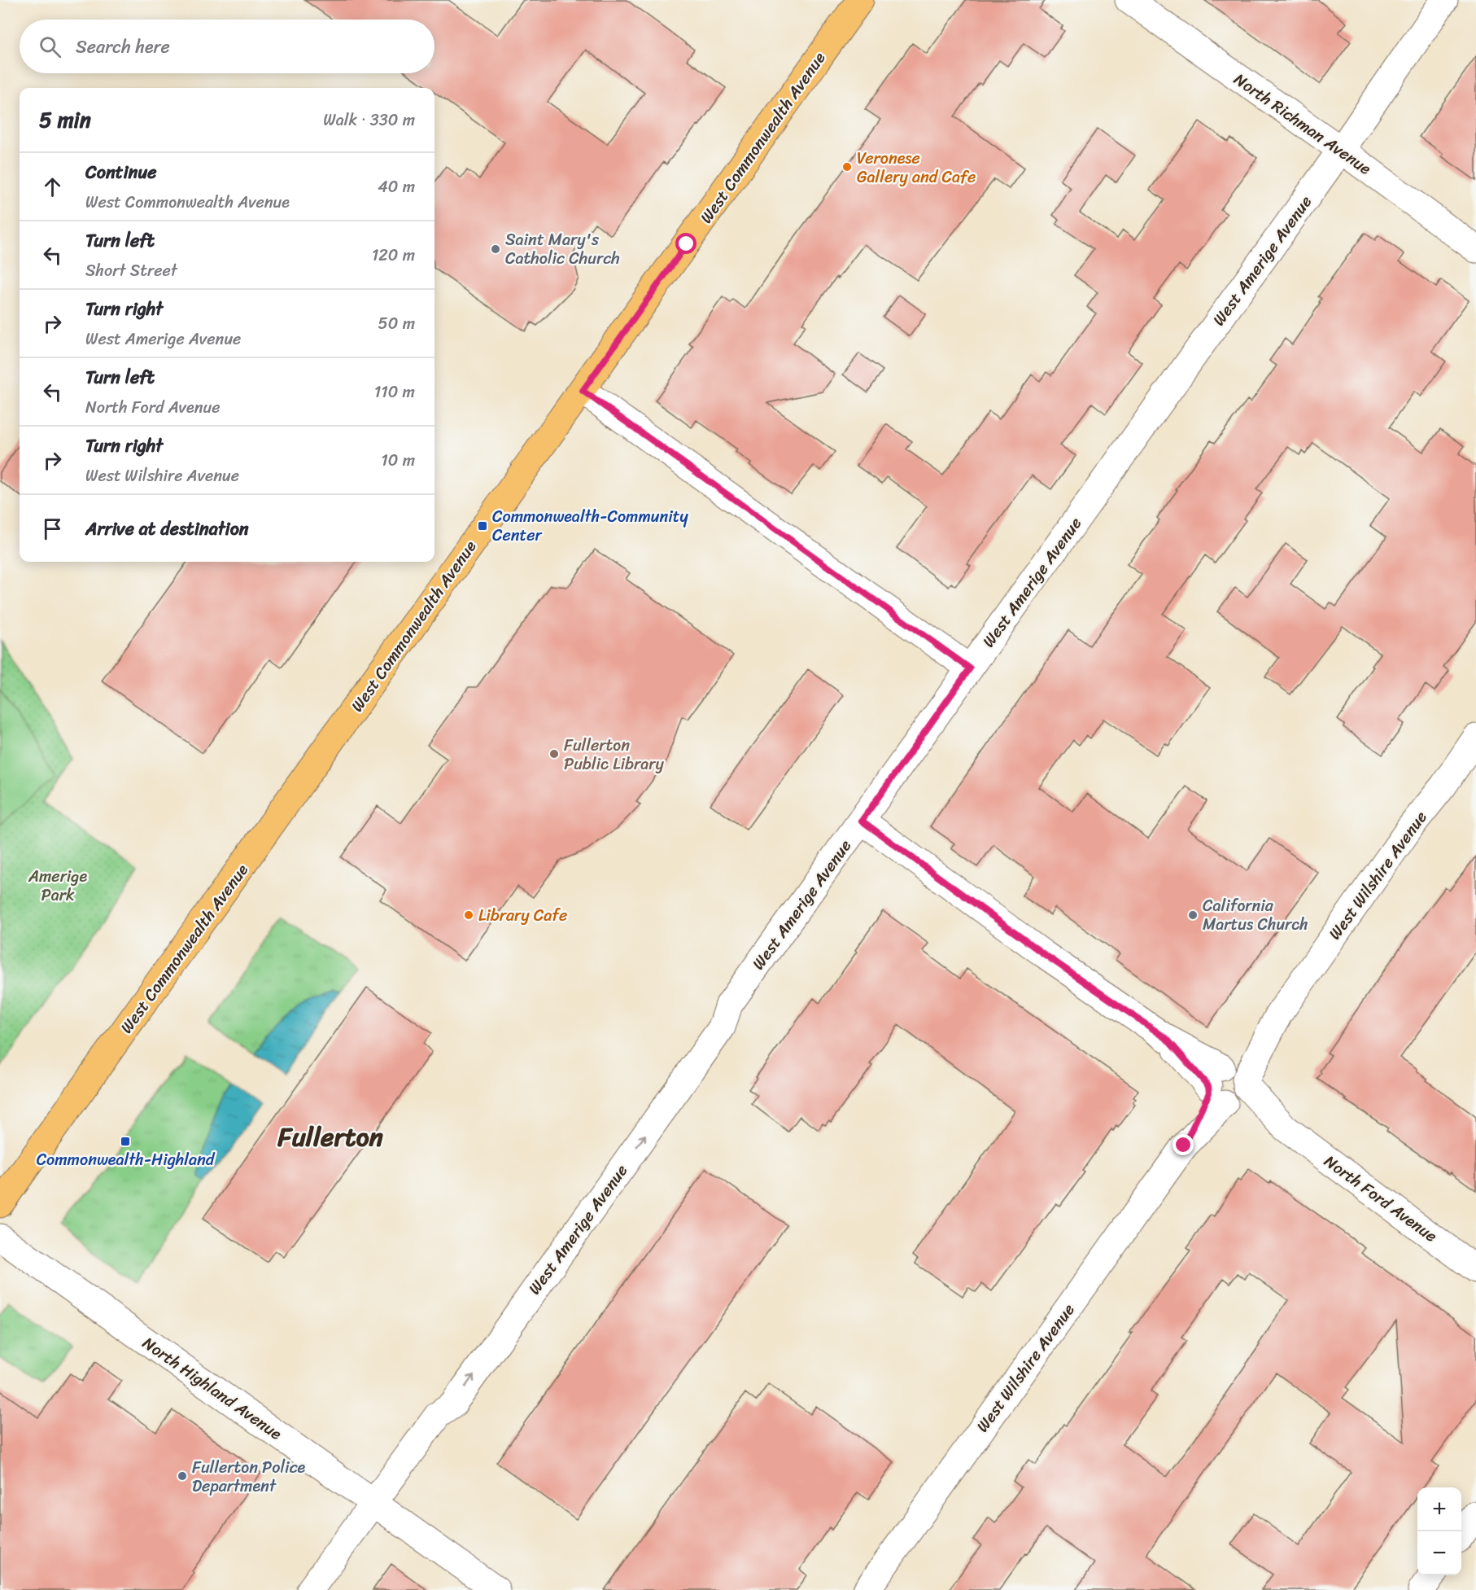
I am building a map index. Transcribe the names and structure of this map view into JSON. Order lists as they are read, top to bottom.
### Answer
{
  "streets": {
    "main road": ["West Commonwealth Avenue"],
    "street": [
      "North Richman Avenue",
      "West Amerige Avenue",
      "West Wilshire Avenue",
      "North Ford Avenue",
      "North Highland Avenue"
    ]
  },
  "crossings": [
    ["North Richman Avenue", "West Amerige Avenue"],
    ["West Amerige Avenue", "North Ford Avenue"],
    ["West Amerige Avenue", "North Highland Avenue"],
    ["West Wilshire Avenue", "North Ford Avenue"]
  ],
  "one_way": ["West Amerige Avenue"],
  "districts": ["Fullerton"],
  "parks": ["Amerige Park"],
  "places": {
    "other": [
      "Veronese Gallery and Cafe",
      "Saint Mary's Catholic Church",
      "Fullerton Public Library",
      "Library Cafe",
      "California Martus Church",
      "Fullerton Police Department"
    ],
    "transit": ["Commonwealth-Community Center", "Commonwealth-Highland"]
  },
  "page": {
    "search": "Search here",
    "heading": ["5 min", "Walk · 330 m"],
    "list": [
      ["Continue", "West Commonwealth Avenue", "40 m"],
      ["Turn left", "Short Street", "120 m"],
      ["Turn right", "West Amerige Avenue", "50 m"],
      ["Turn left", "North Ford Avenue", "110 m"],
      ["Turn right", "West Wilshire Avenue", "10 m"],
      "Arrive at destination"
    ],
    "map_buttons": ["+", "−"]
  }
}
